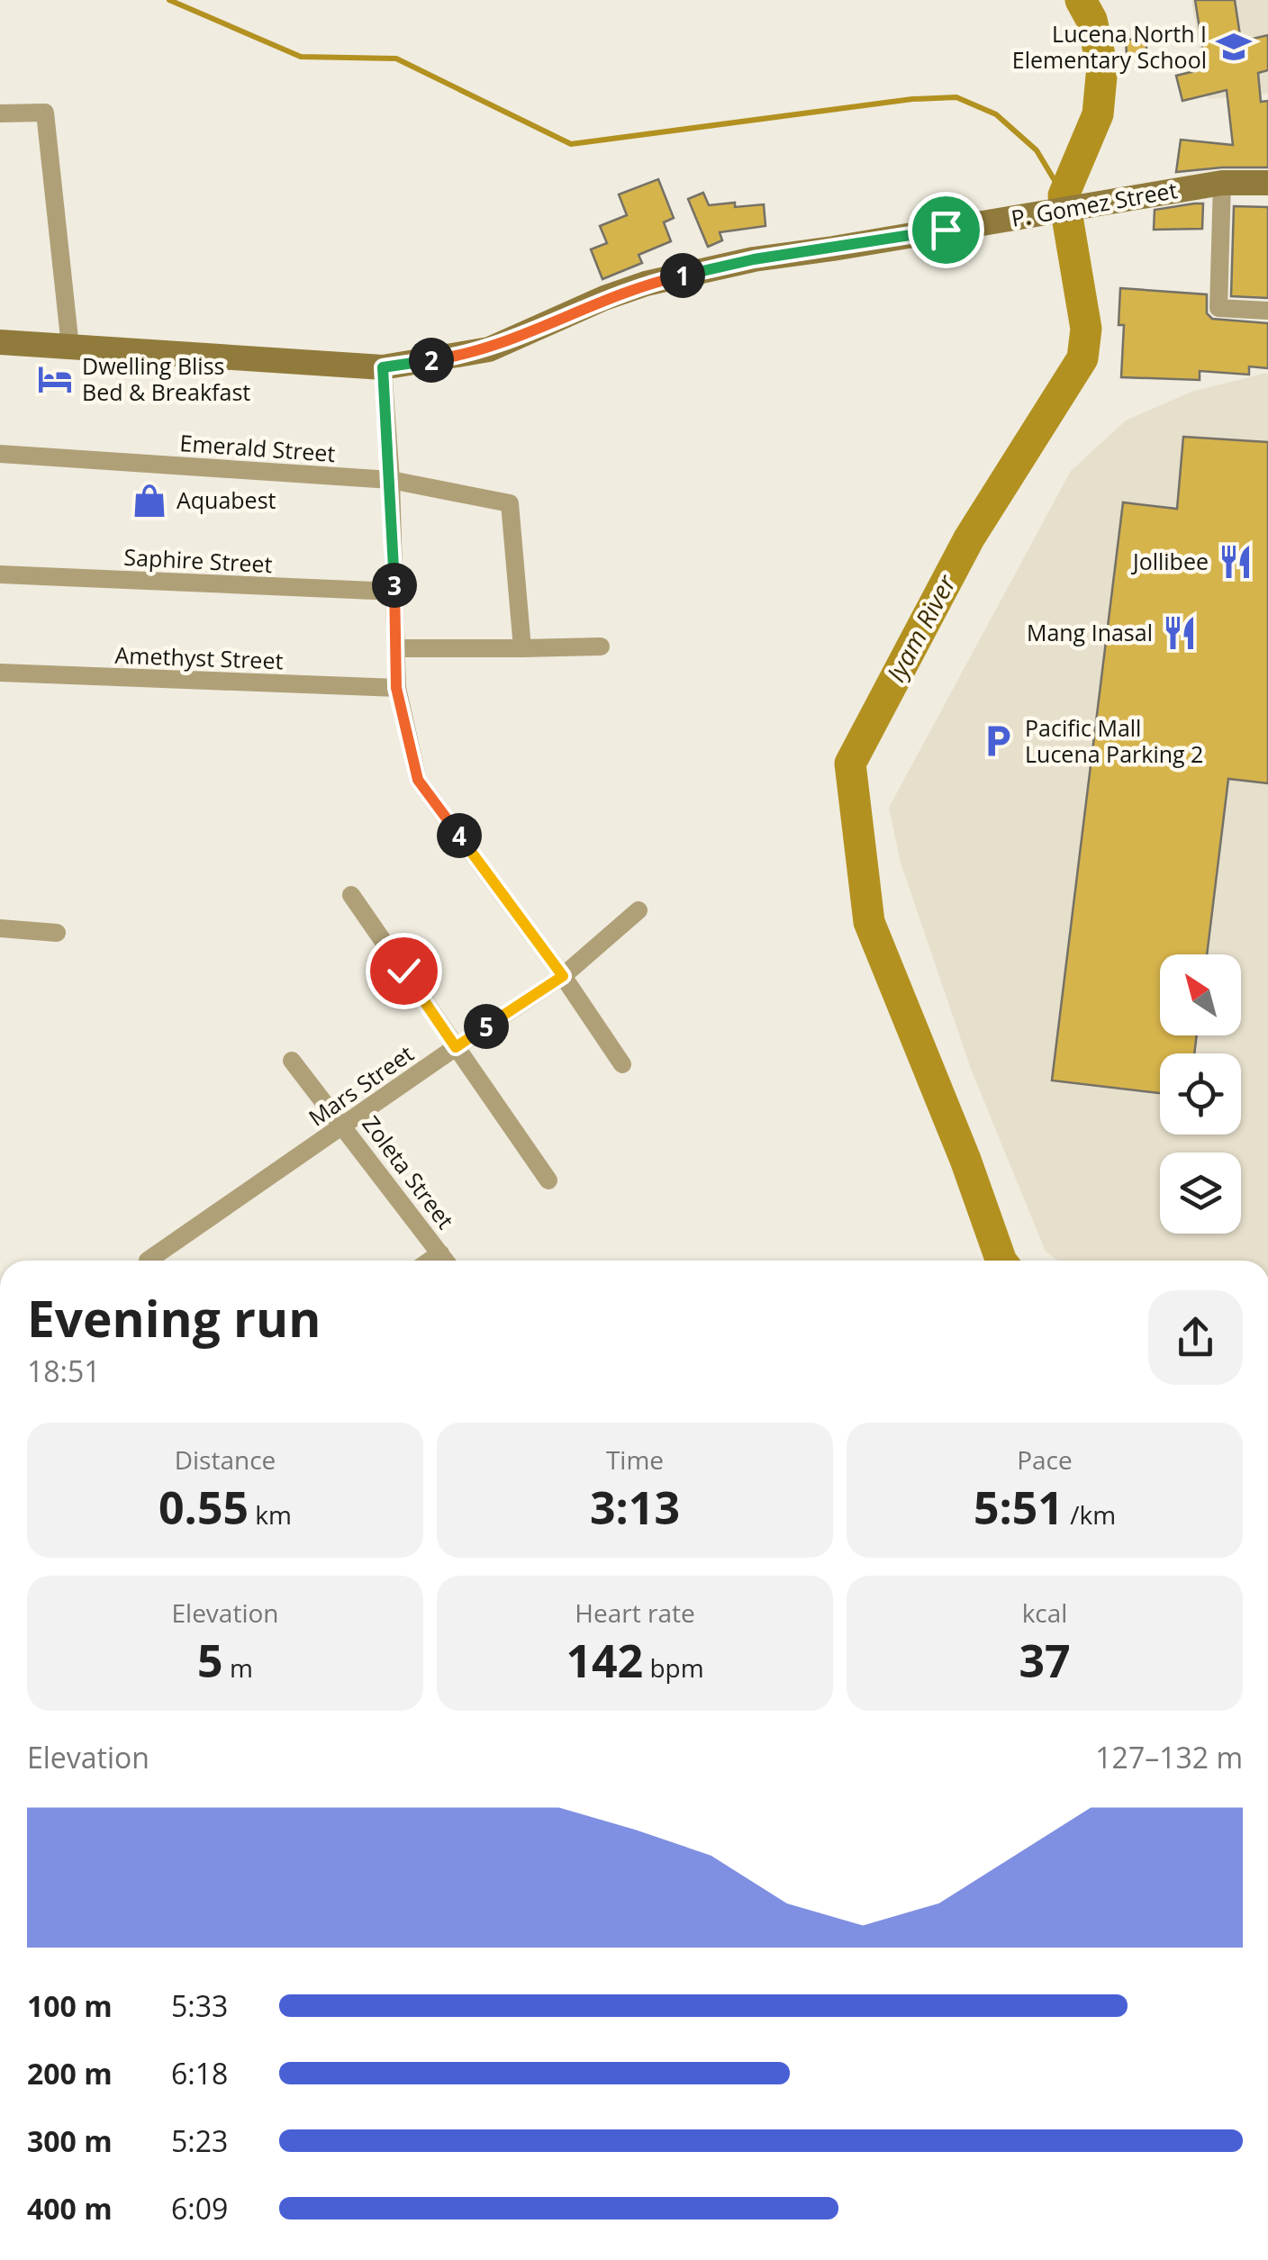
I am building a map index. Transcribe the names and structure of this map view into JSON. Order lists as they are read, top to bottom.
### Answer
{
  "streets": {
    "main road": ["P. Gomez Street"],
    "street": [
      "Emerald Street",
      "Saphire Street",
      "Amethyst Street",
      "Mars Street",
      "Zoleta Street"
    ]
  },
  "crossings": [
    ["Mars Street", "Zoleta Street"]
  ],
  "water": ["Iyam River"],
  "places": {
    "school or university": ["Lucena North I Elementary School"],
    "hotel": ["Dwelling Bliss Bed & Breakfast"],
    "shop": ["Aquabest"],
    "restaurant": ["Jollibee", "Mang Inasal"],
    "parking": ["Pacific Mall Lucena Parking 2"]
  },
  "north": "top left",
  "page": {
    "pins": [
      "1",
      "2",
      "3",
      "4",
      "5"
    ],
    "heading": ["Evening run", "18:51"],
    "stats": [
      ["Distance", "0.55 km"],
      ["Time", "3:13"],
      ["Pace", "5:51 /km"],
      ["Elevation", "5 m"],
      ["Heart rate", "142 bpm"],
      ["kcal", "37"]
    ],
    "chart": ["Elevation", "127–132 m"],
    "list": [
      {
        "name": "100 m",
        "note": "5:33"
      },
      {
        "name": "200 m",
        "note": "6:18"
      },
      {
        "name": "300 m",
        "note": "5:23"
      },
      {
        "name": "400 m",
        "note": "6:09"
      }
    ]
  }
}
